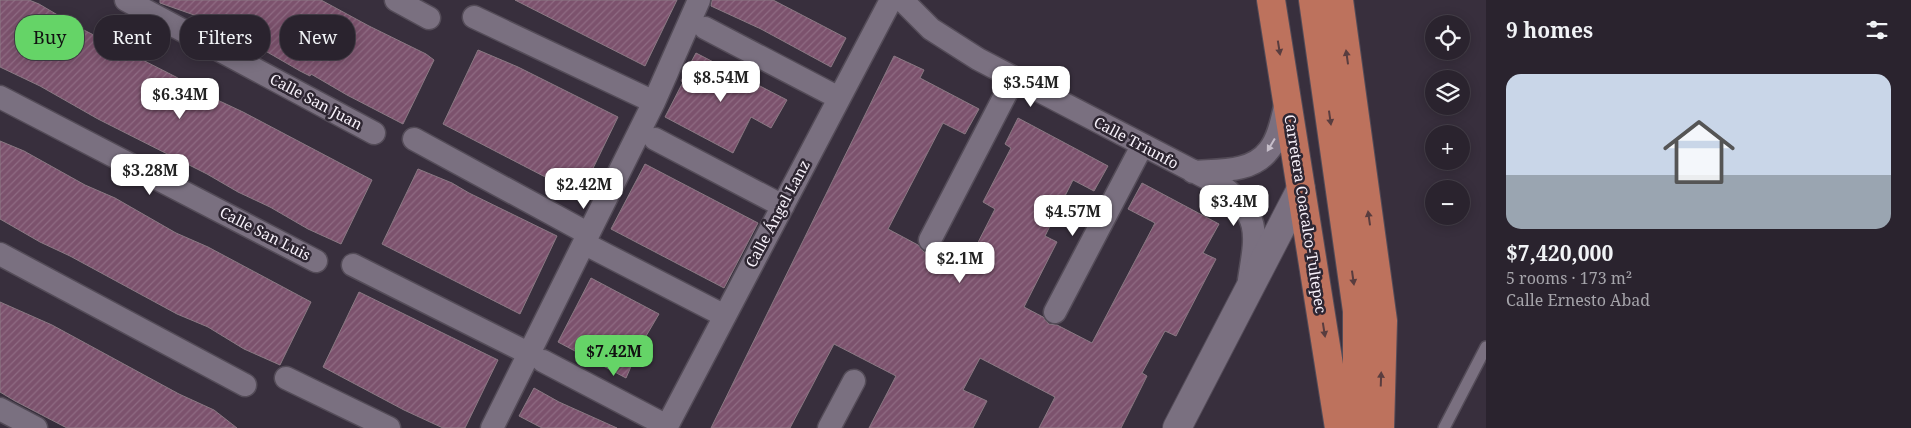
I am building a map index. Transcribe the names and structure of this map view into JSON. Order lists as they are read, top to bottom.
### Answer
{
  "streets": {
    "main road": ["Carretera Coacalco-Tultepec"],
    "street": [
      "Calle San Juan",
      "Calle Triunfo",
      "Calle Ángel Lanz",
      "Calle San Luis"
    ]
  },
  "crossings": [
    ["Calle Triunfo", "Carretera Coacalco-Tultepec"]
  ],
  "page": {
    "heading": "9 homes",
    "map_buttons": ["+", "−"],
    "chip": [
      "Buy",
      "Rent",
      "Filters",
      "New"
    ],
    "list": [
      {
        "name": "$7,420,000",
        "note": "5 rooms · 173 m² · Calle Ernesto Abad"
      }
    ],
    "price": [
      "$8.54M",
      "$3.54M",
      "$6.34M",
      "$3.28M",
      "$2.42M",
      "$3.4M",
      "$4.57M",
      "$2.1M",
      "$7.42M"
    ]
  }
}
